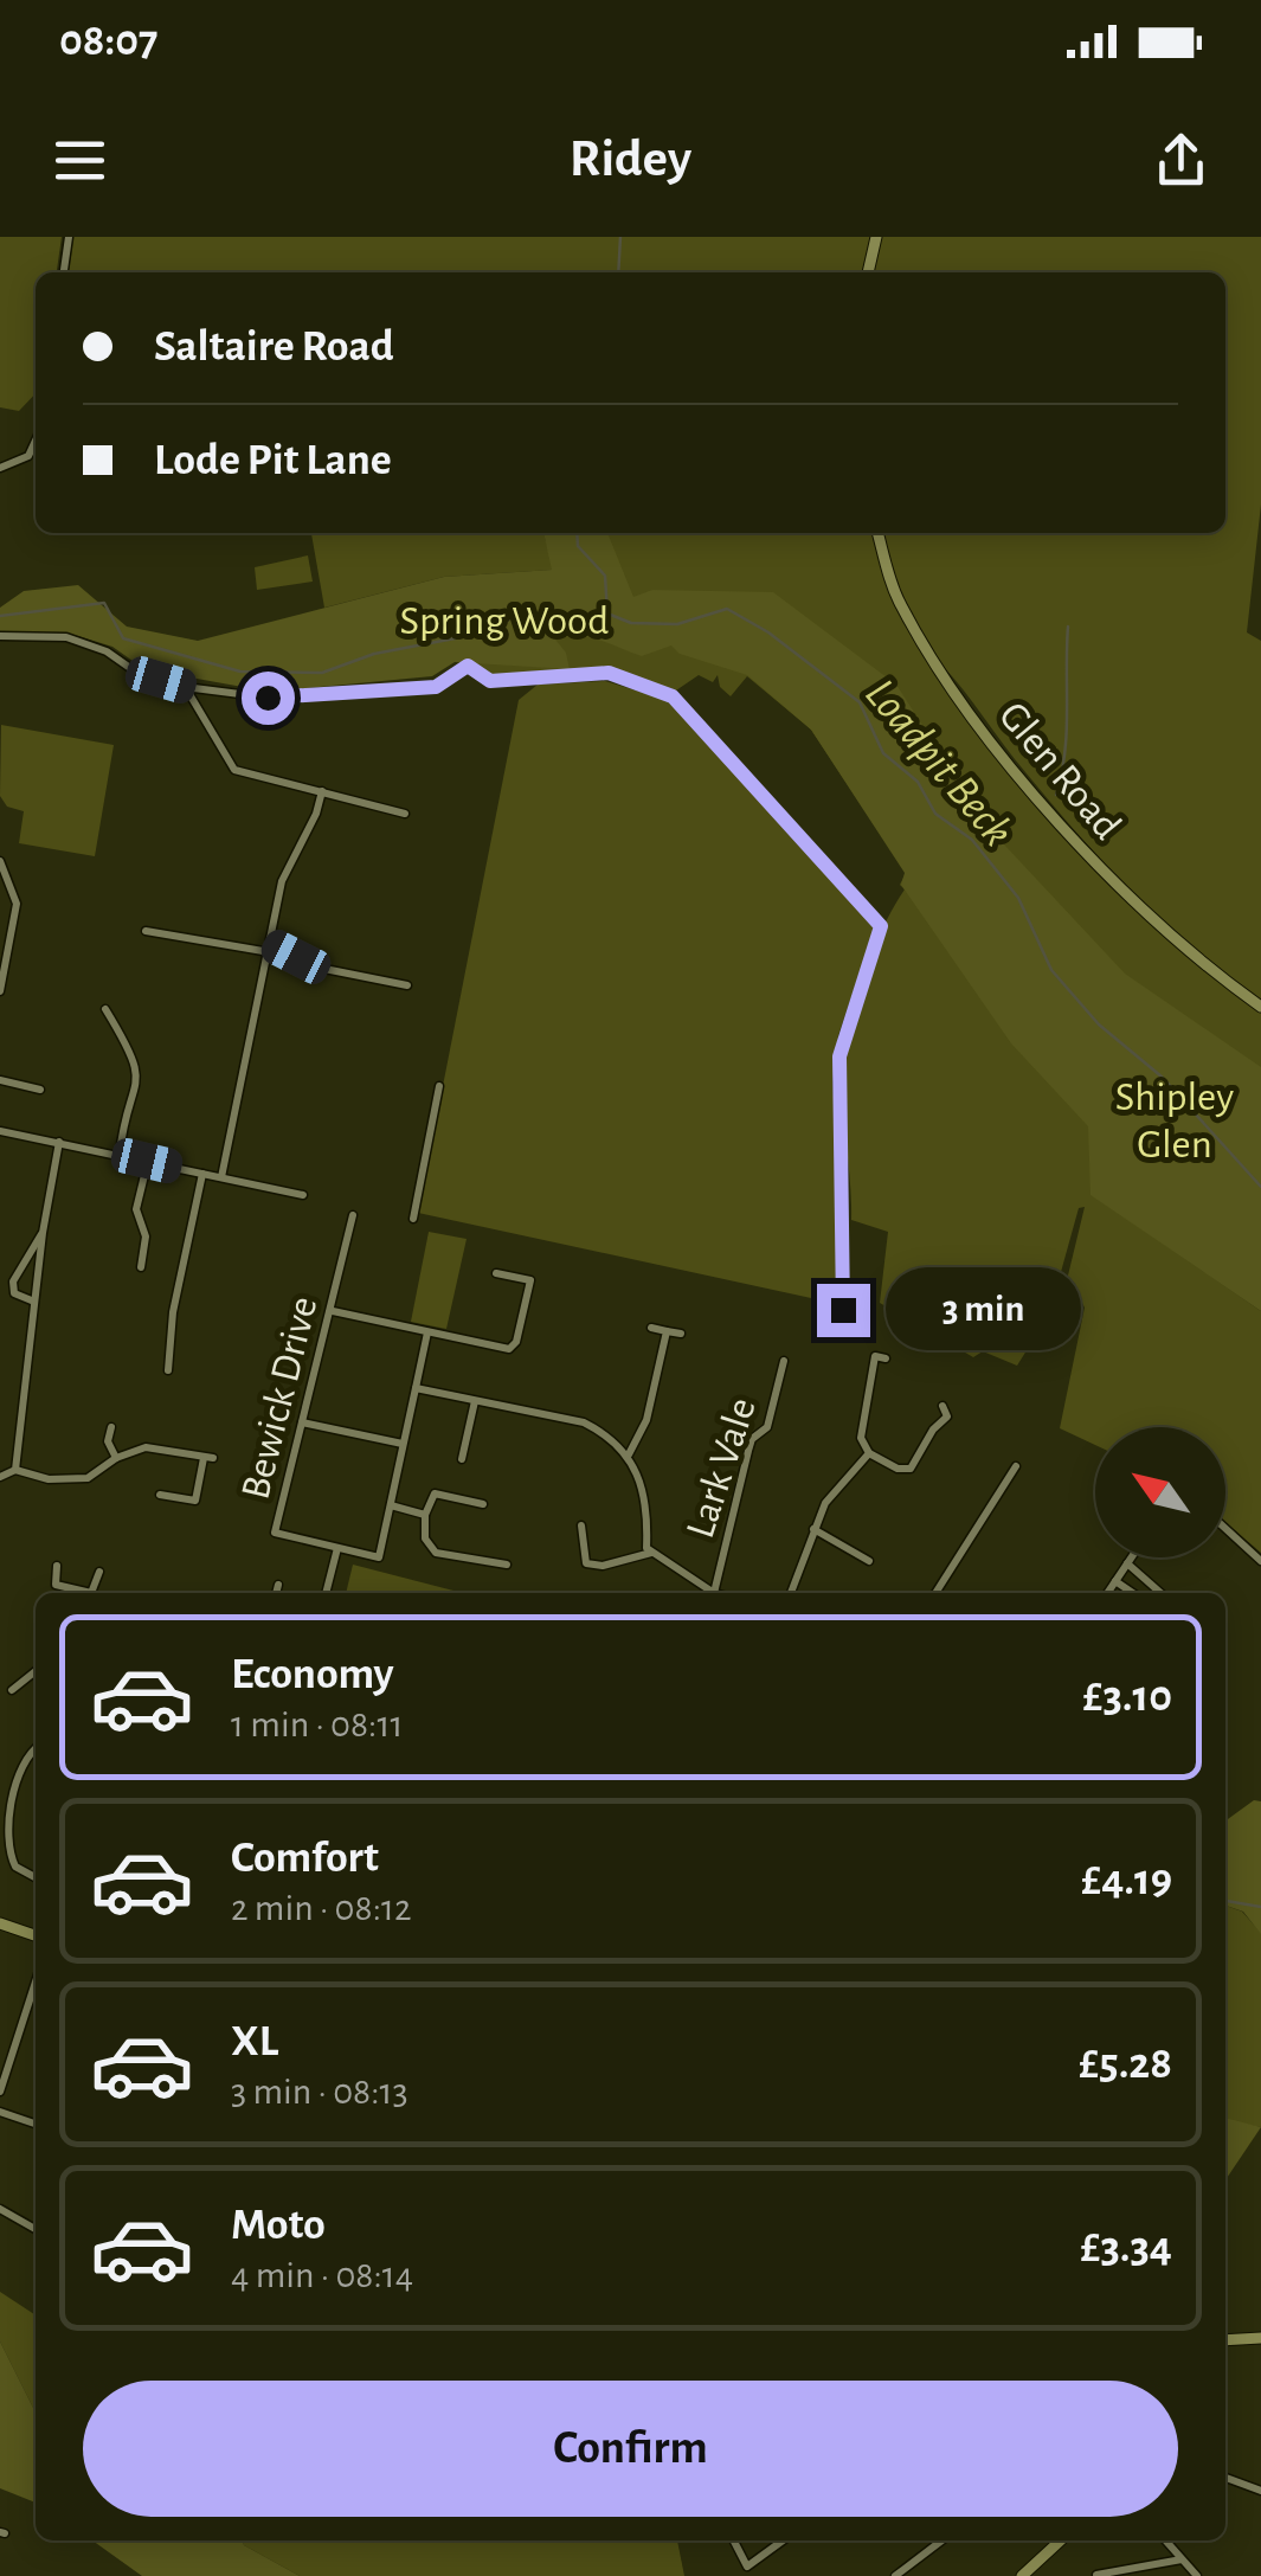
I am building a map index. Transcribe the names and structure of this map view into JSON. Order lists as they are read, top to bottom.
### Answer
{
  "streets": {
    "street": ["Glen Road", "Bewick Drive", "Lark Vale"]
  },
  "water": ["Loadpit Beck"],
  "parks": ["Spring Wood", "Shipley Glen"],
  "north": "top left",
  "page": {
    "status": "08:07",
    "header": "Ridey",
    "banner": ["Saltaire Road", "Lode Pit Lane"],
    "bubble": "3 min",
    "list": [
      {
        "name": "Economy",
        "note": "1 min · 08:11",
        "value": "£3.10"
      },
      {
        "name": "Comfort",
        "note": "2 min · 08:12",
        "value": "£4.19"
      },
      {
        "name": "XL",
        "note": "3 min · 08:13",
        "value": "£5.28"
      },
      {
        "name": "Moto",
        "note": "4 min · 08:14",
        "value": "£3.34"
      }
    ],
    "buttons": "Confirm"
  }
}
